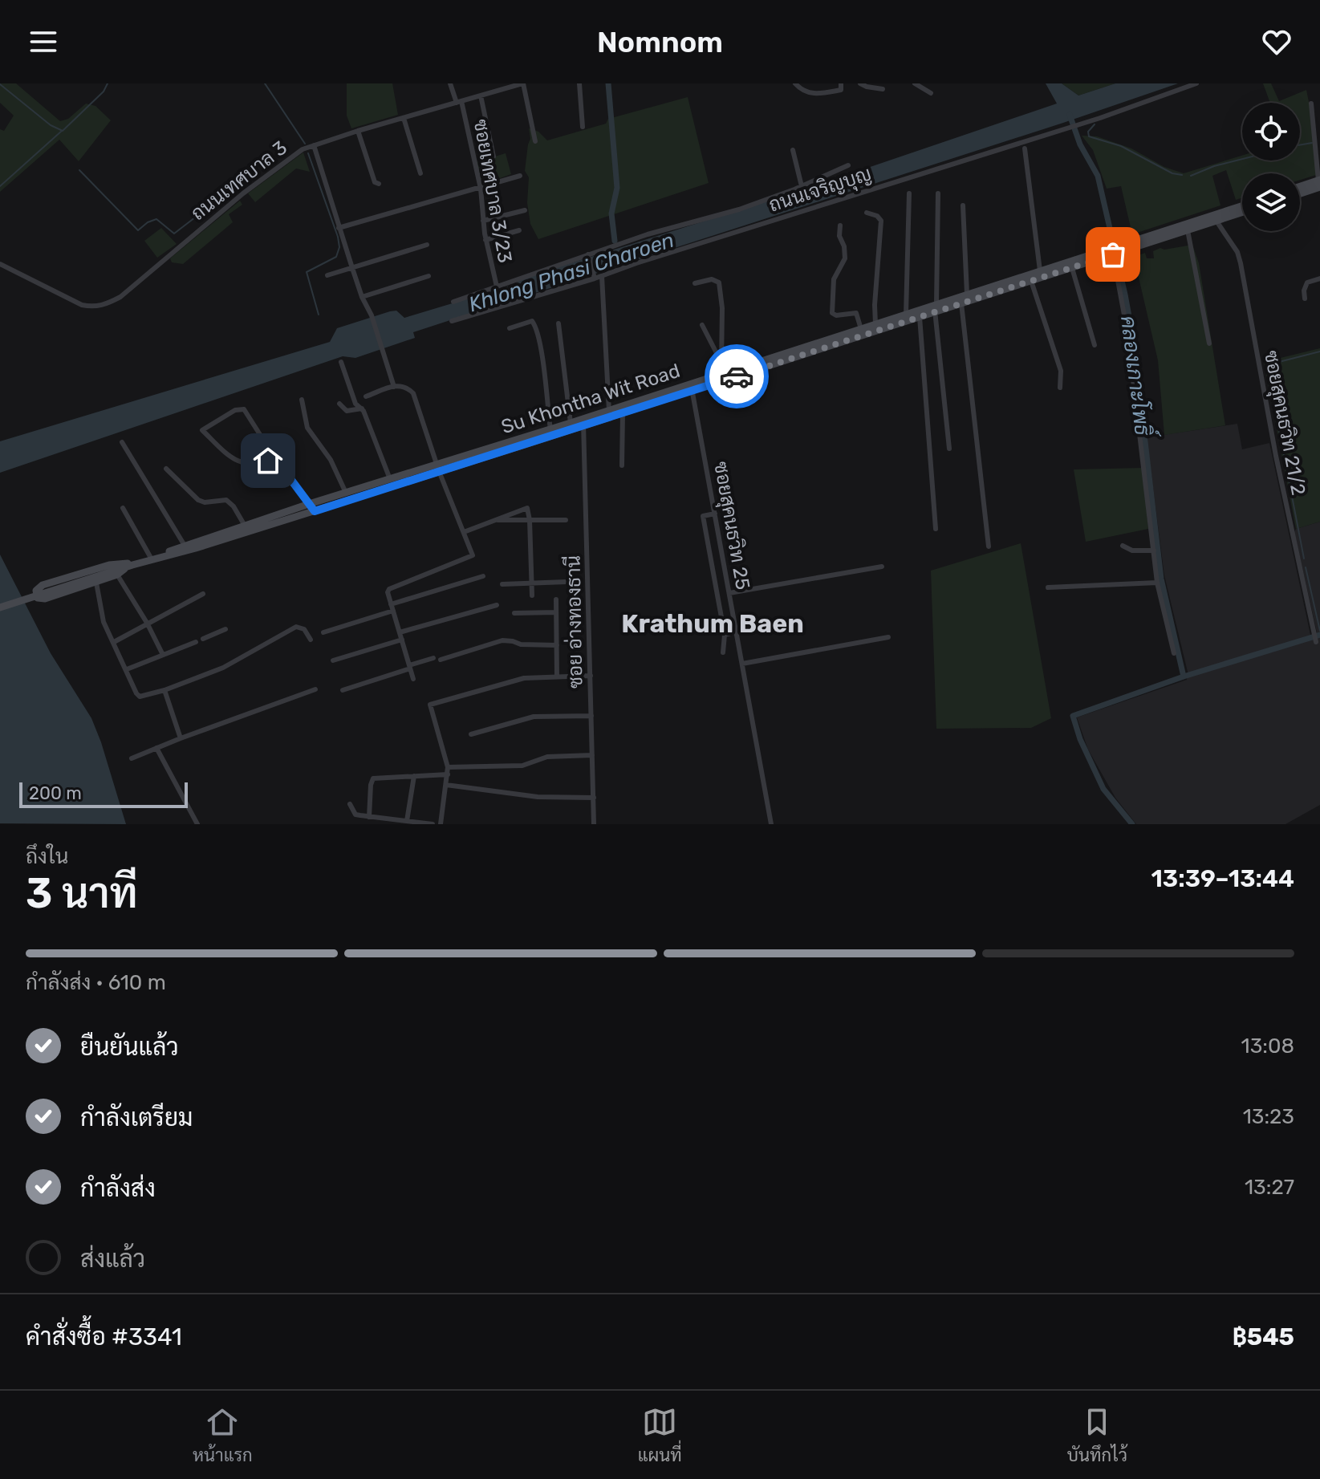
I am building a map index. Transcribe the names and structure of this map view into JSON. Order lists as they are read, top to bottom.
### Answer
{
  "streets": {
    "main road": ["Su Khontha Wit Road"],
    "street": [
      "ถนนเทศบาล 3",
      "ถนนเจริญบุญ",
      "ซอยเทศบาล 3/23",
      "ซอยสุคนธวิท 21/2",
      "ซอยสุคนธวิท 25",
      "ซอย อ่างทองธานี"
    ]
  },
  "crossings": [
    ["ถนนเทศบาล 3", "ซอยเทศบาล 3/23"],
    ["Su Khontha Wit Road", "ซอยสุคนธวิท 21/2"],
    ["Su Khontha Wit Road", "ซอยสุคนธวิท 25"],
    ["Su Khontha Wit Road", "ซอย อ่างทองธานี"]
  ],
  "districts": ["Krathum Baen"],
  "water": ["Khlong Phasi Charoen", "คลองเกาะโพธิ์"],
  "scale_bar": "200 m",
  "page": {
    "header": "Nomnom",
    "scale": "200 m",
    "heading": ["3 นาที", "ถึงใน", "13:39–13:44"],
    "panel": ["คำสั่งซื้อ #3341", "฿545"],
    "bar": "กำลังส่ง · 610 m",
    "list": [
      ["ยืนยันแล้ว", "13:08"],
      ["กำลังเตรียม", "13:23"],
      ["กำลังส่ง", "13:27"],
      "ส่งแล้ว"
    ],
    "tabs": ["หน้าแรก", "แผนที่", "บันทึกไว้"]
  }
}
